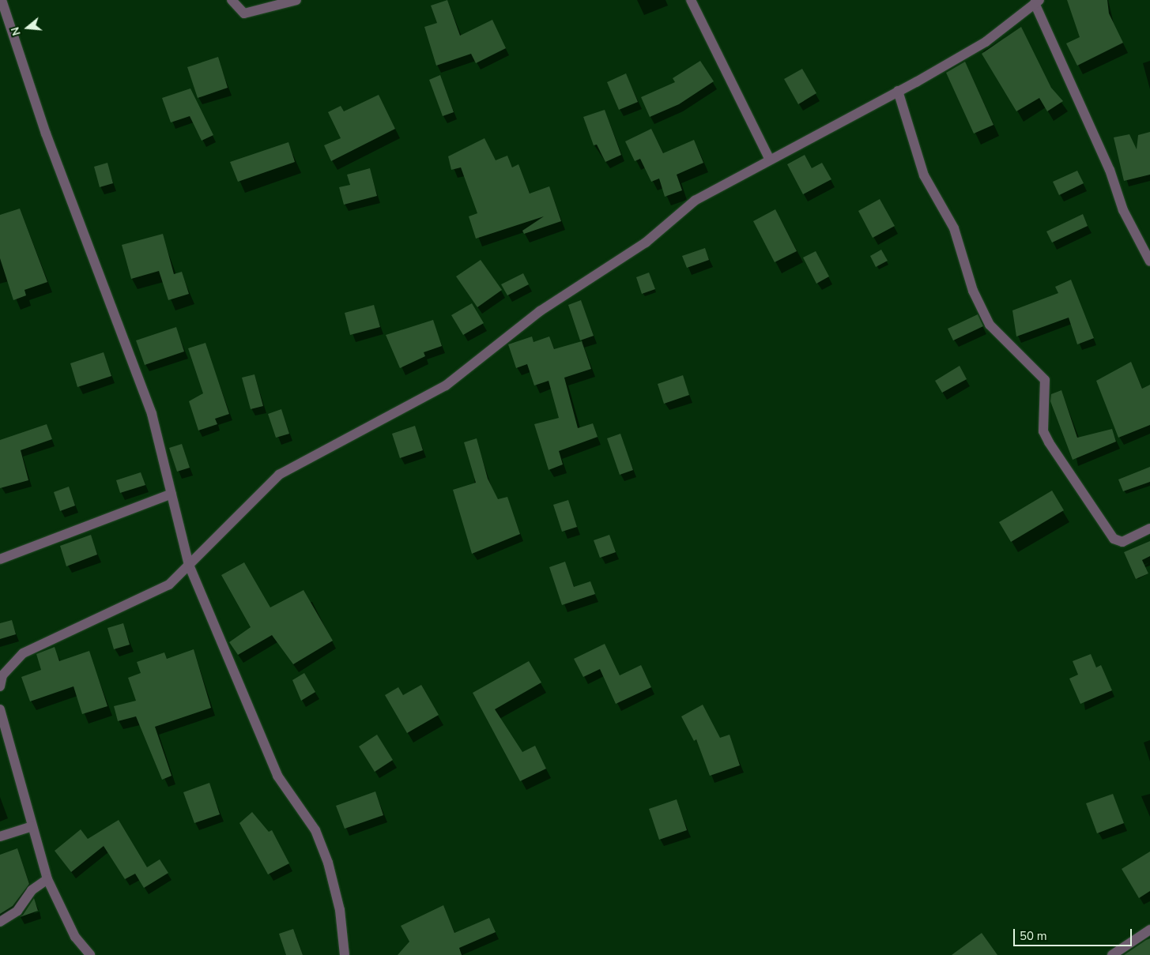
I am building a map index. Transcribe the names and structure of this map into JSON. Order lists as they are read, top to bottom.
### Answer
{
  "scale_bar": "50 m",
  "north": "left"
}
